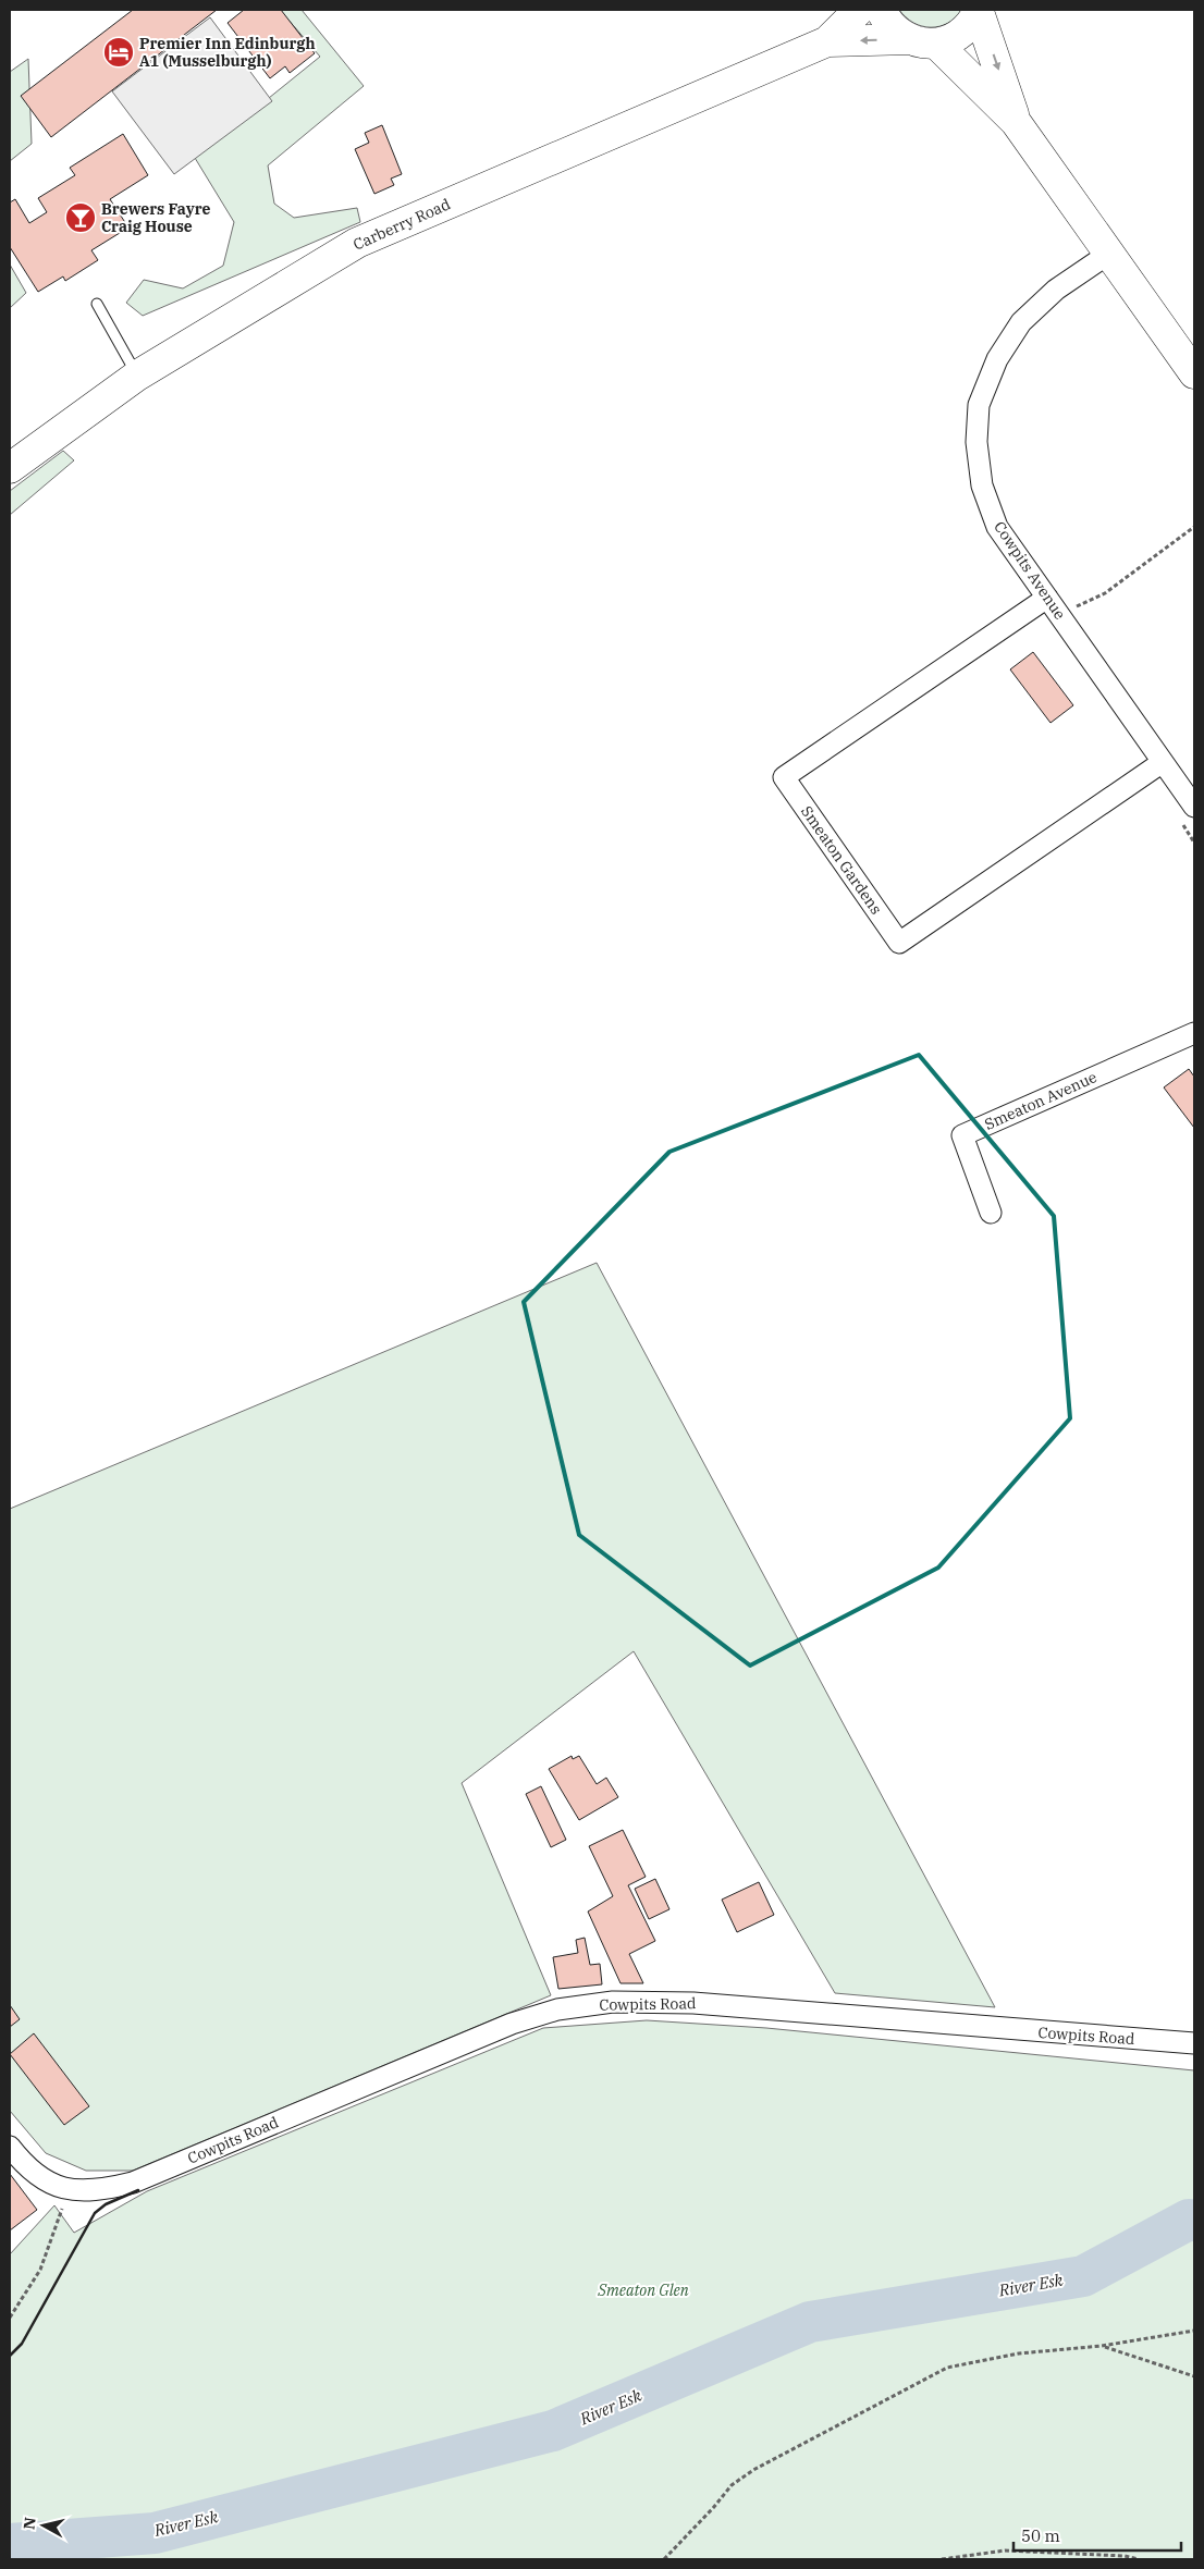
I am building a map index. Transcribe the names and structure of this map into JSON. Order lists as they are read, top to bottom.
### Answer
{
  "streets": {
    "main road": ["Carberry Road"],
    "street": [
      "Cowpits Avenue",
      "Smeaton Gardens",
      "Smeaton Avenue",
      "Cowpits Road"
    ]
  },
  "crossings": [
    ["Cowpits Avenue", "Smeaton Gardens"]
  ],
  "water": ["River Esk"],
  "parks": ["Smeaton Glen"],
  "places": {
    "hotel": ["Premier Inn Edinburgh A1 (Musselburgh)"],
    "bar": ["Brewers Fayre Craig House"]
  },
  "scale_bar": "50 m",
  "north": "left"
}
